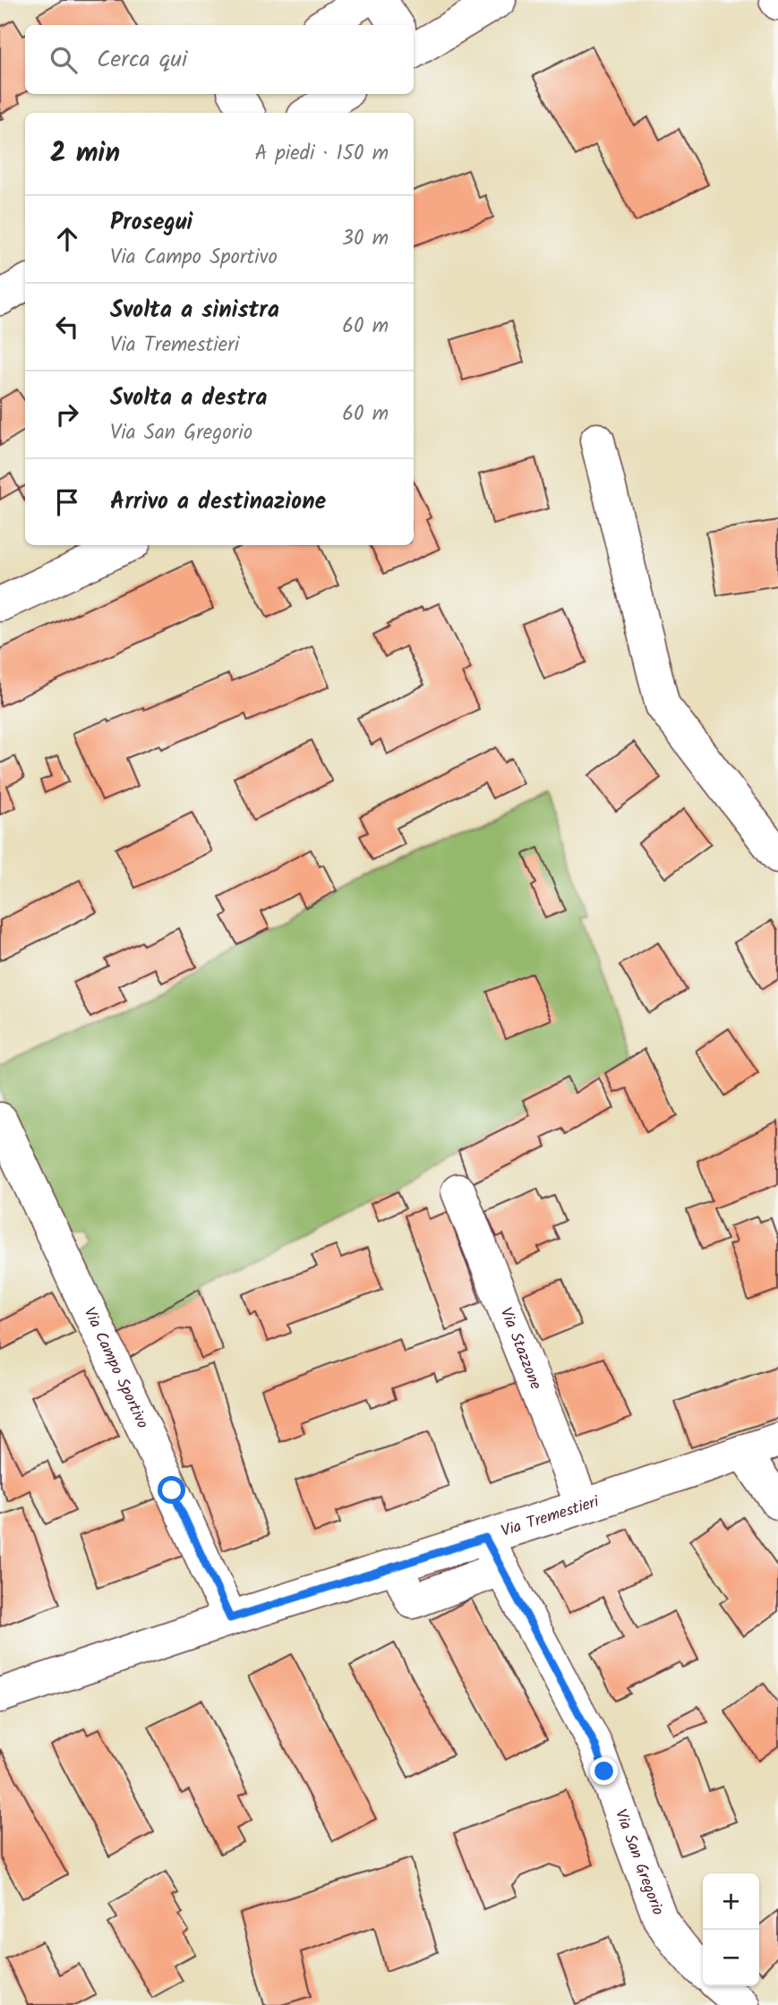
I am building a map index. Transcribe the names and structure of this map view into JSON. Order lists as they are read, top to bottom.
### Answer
{
  "streets": {
    "street": [
      "Via Stazzone",
      "Via Campo Sportivo",
      "Via Tremestieri",
      "Via San Gregorio"
    ]
  },
  "crossings": [
    ["Via Stazzone", "Via Tremestieri"],
    ["Via Campo Sportivo", "Via Tremestieri"],
    ["Via Tremestieri", "Via San Gregorio"]
  ],
  "page": {
    "search": "Cerca qui",
    "heading": ["2 min", "A piedi · 150 m"],
    "list": [
      ["Prosegui", "Via Campo Sportivo", "30 m"],
      ["Svolta a sinistra", "Via Tremestieri", "60 m"],
      ["Svolta a destra", "Via San Gregorio", "60 m"],
      "Arrivo a destinazione"
    ],
    "map_buttons": ["+", "−"]
  }
}
